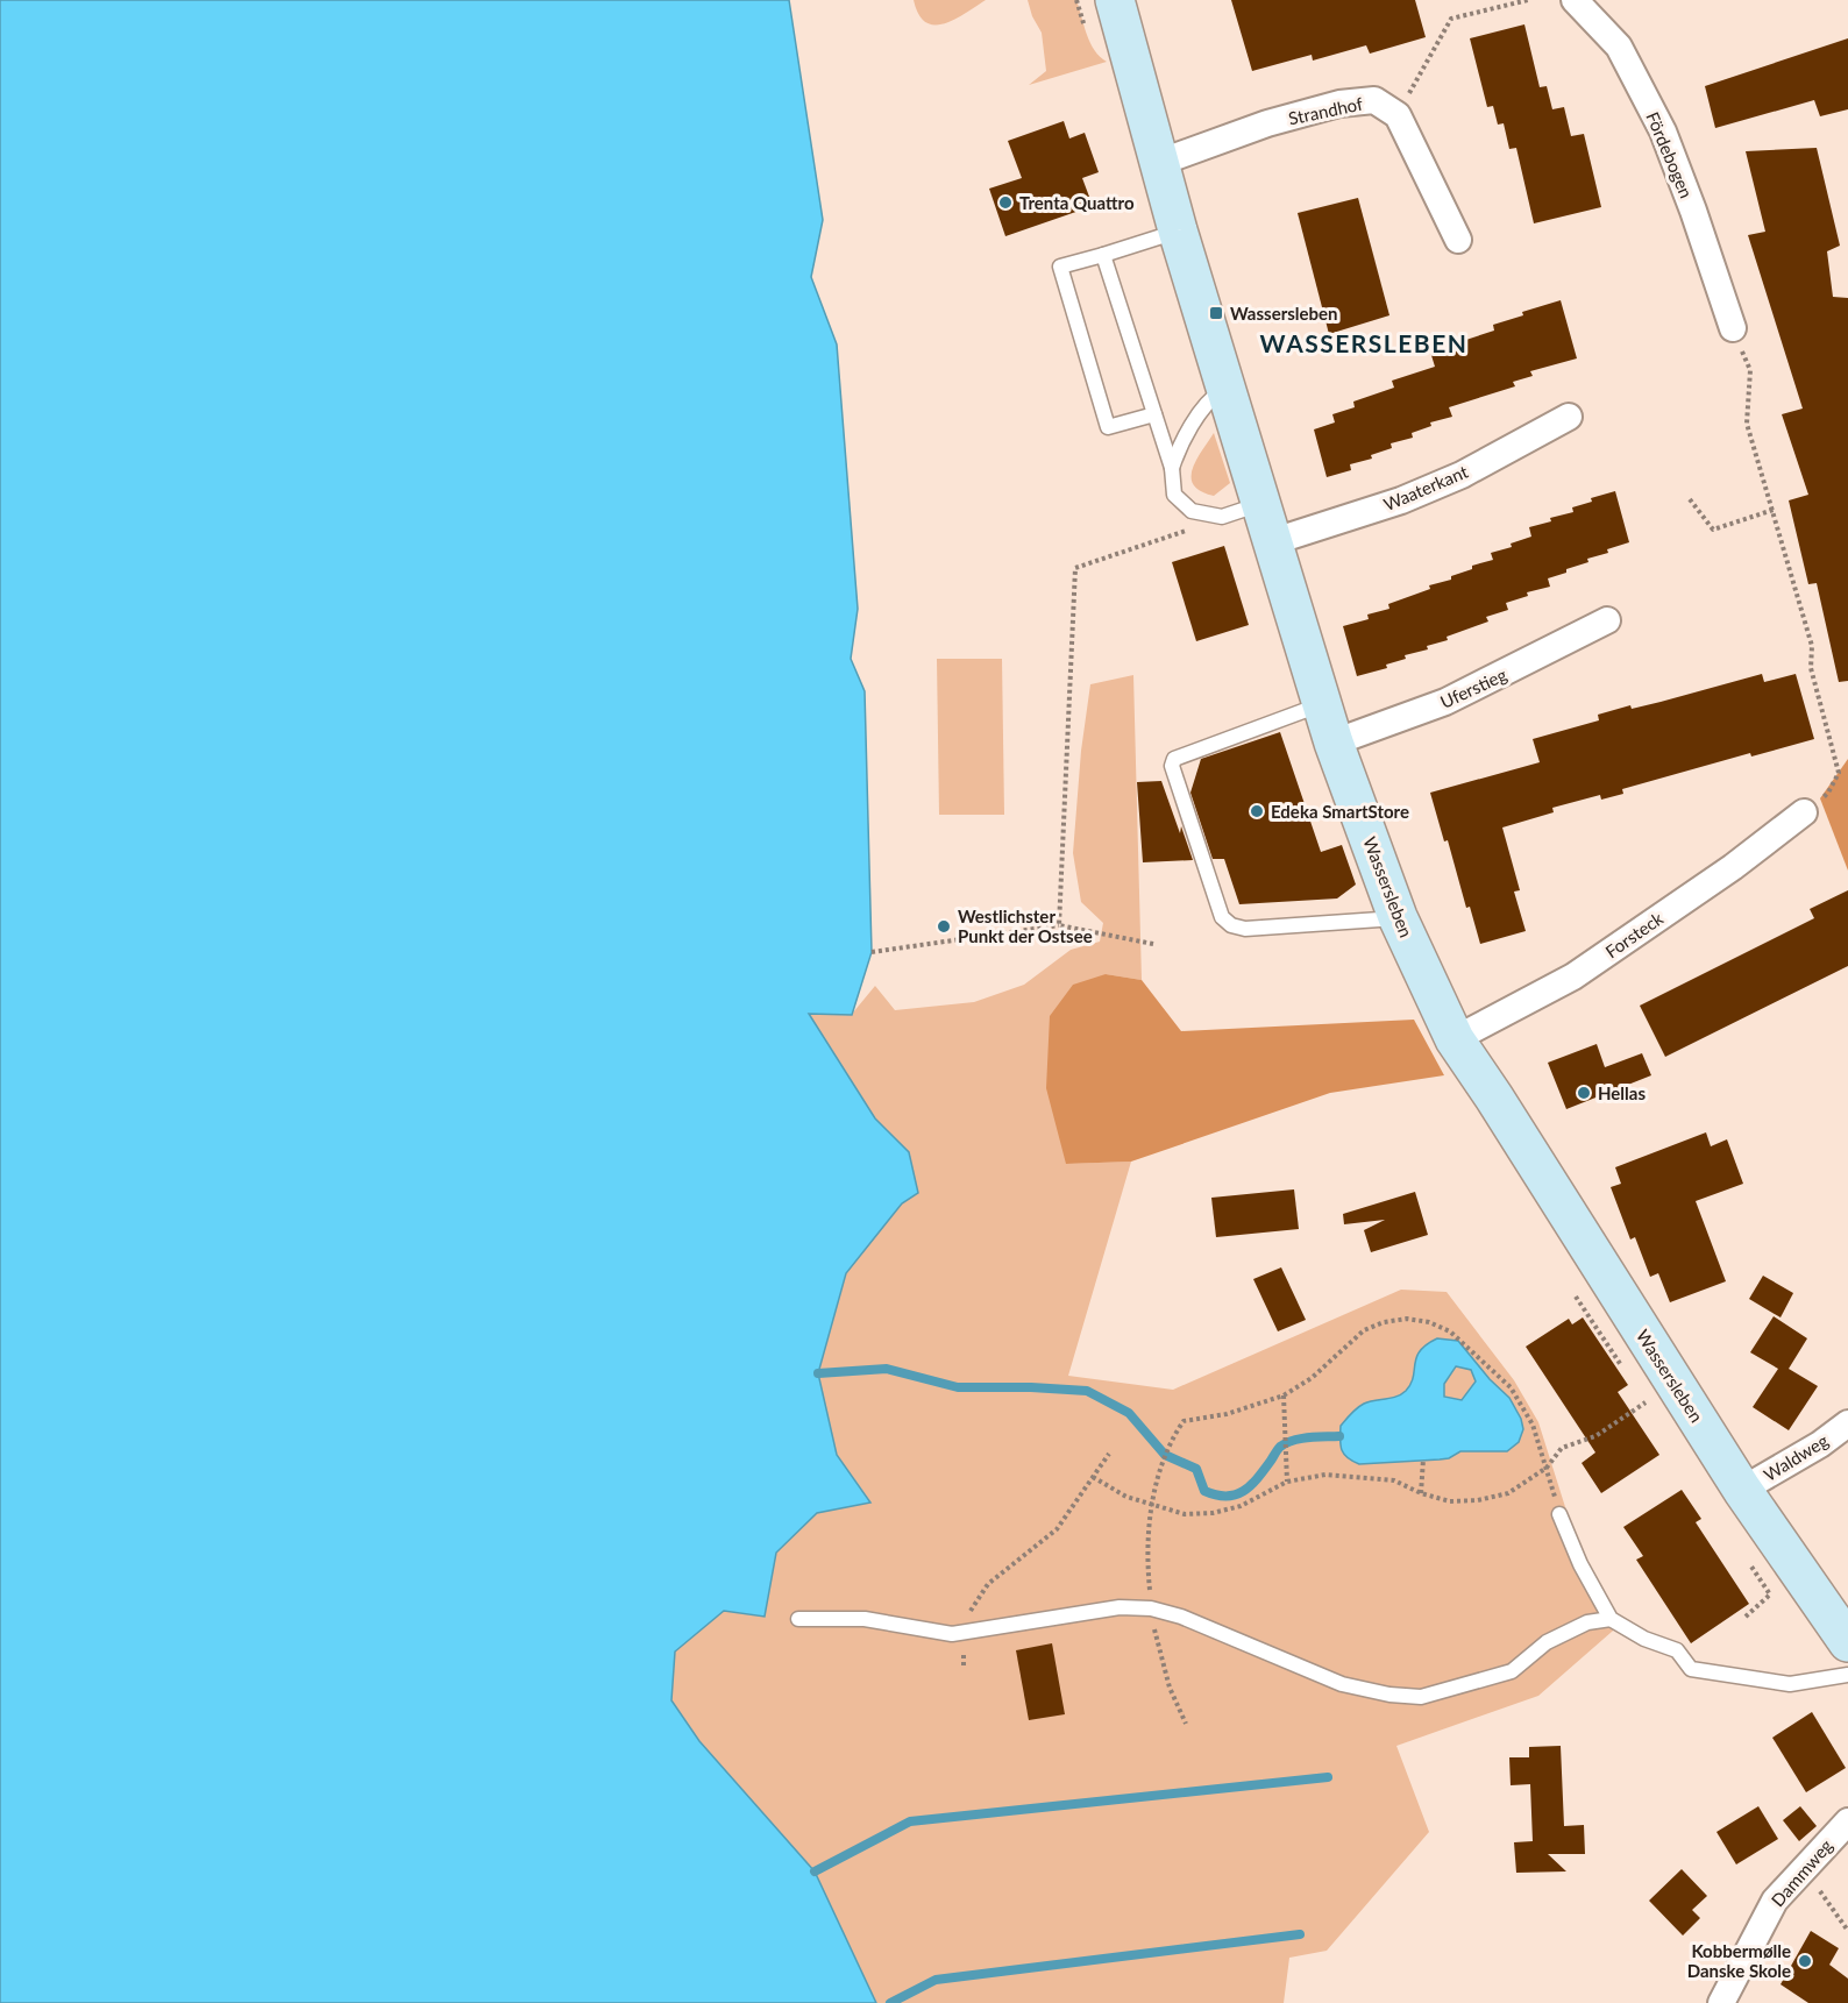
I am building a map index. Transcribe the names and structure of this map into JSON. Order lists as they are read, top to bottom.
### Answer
{
  "streets": {
    "street": [
      "Strandhof",
      "Fördebogen",
      "Waaterkant",
      "Uferstieg",
      "Wassersleben",
      "Forsteck",
      "Waldweg",
      "Dammweg"
    ]
  },
  "crossings": [
    ["Strandhof", "Wassersleben"],
    ["Waaterkant", "Wassersleben"],
    ["Uferstieg", "Wassersleben"],
    ["Wassersleben", "Forsteck"],
    ["Wassersleben", "Waldweg"]
  ],
  "districts": ["WASSERSLEBEN"],
  "places": {
    "other": [
      "Trenta Quattro",
      "Edeka SmartStore",
      "Westlichster Punkt der Ostsee",
      "Hellas",
      "Kobbermølle Danske Skole"
    ],
    "transit": ["Wassersleben"]
  }
}
